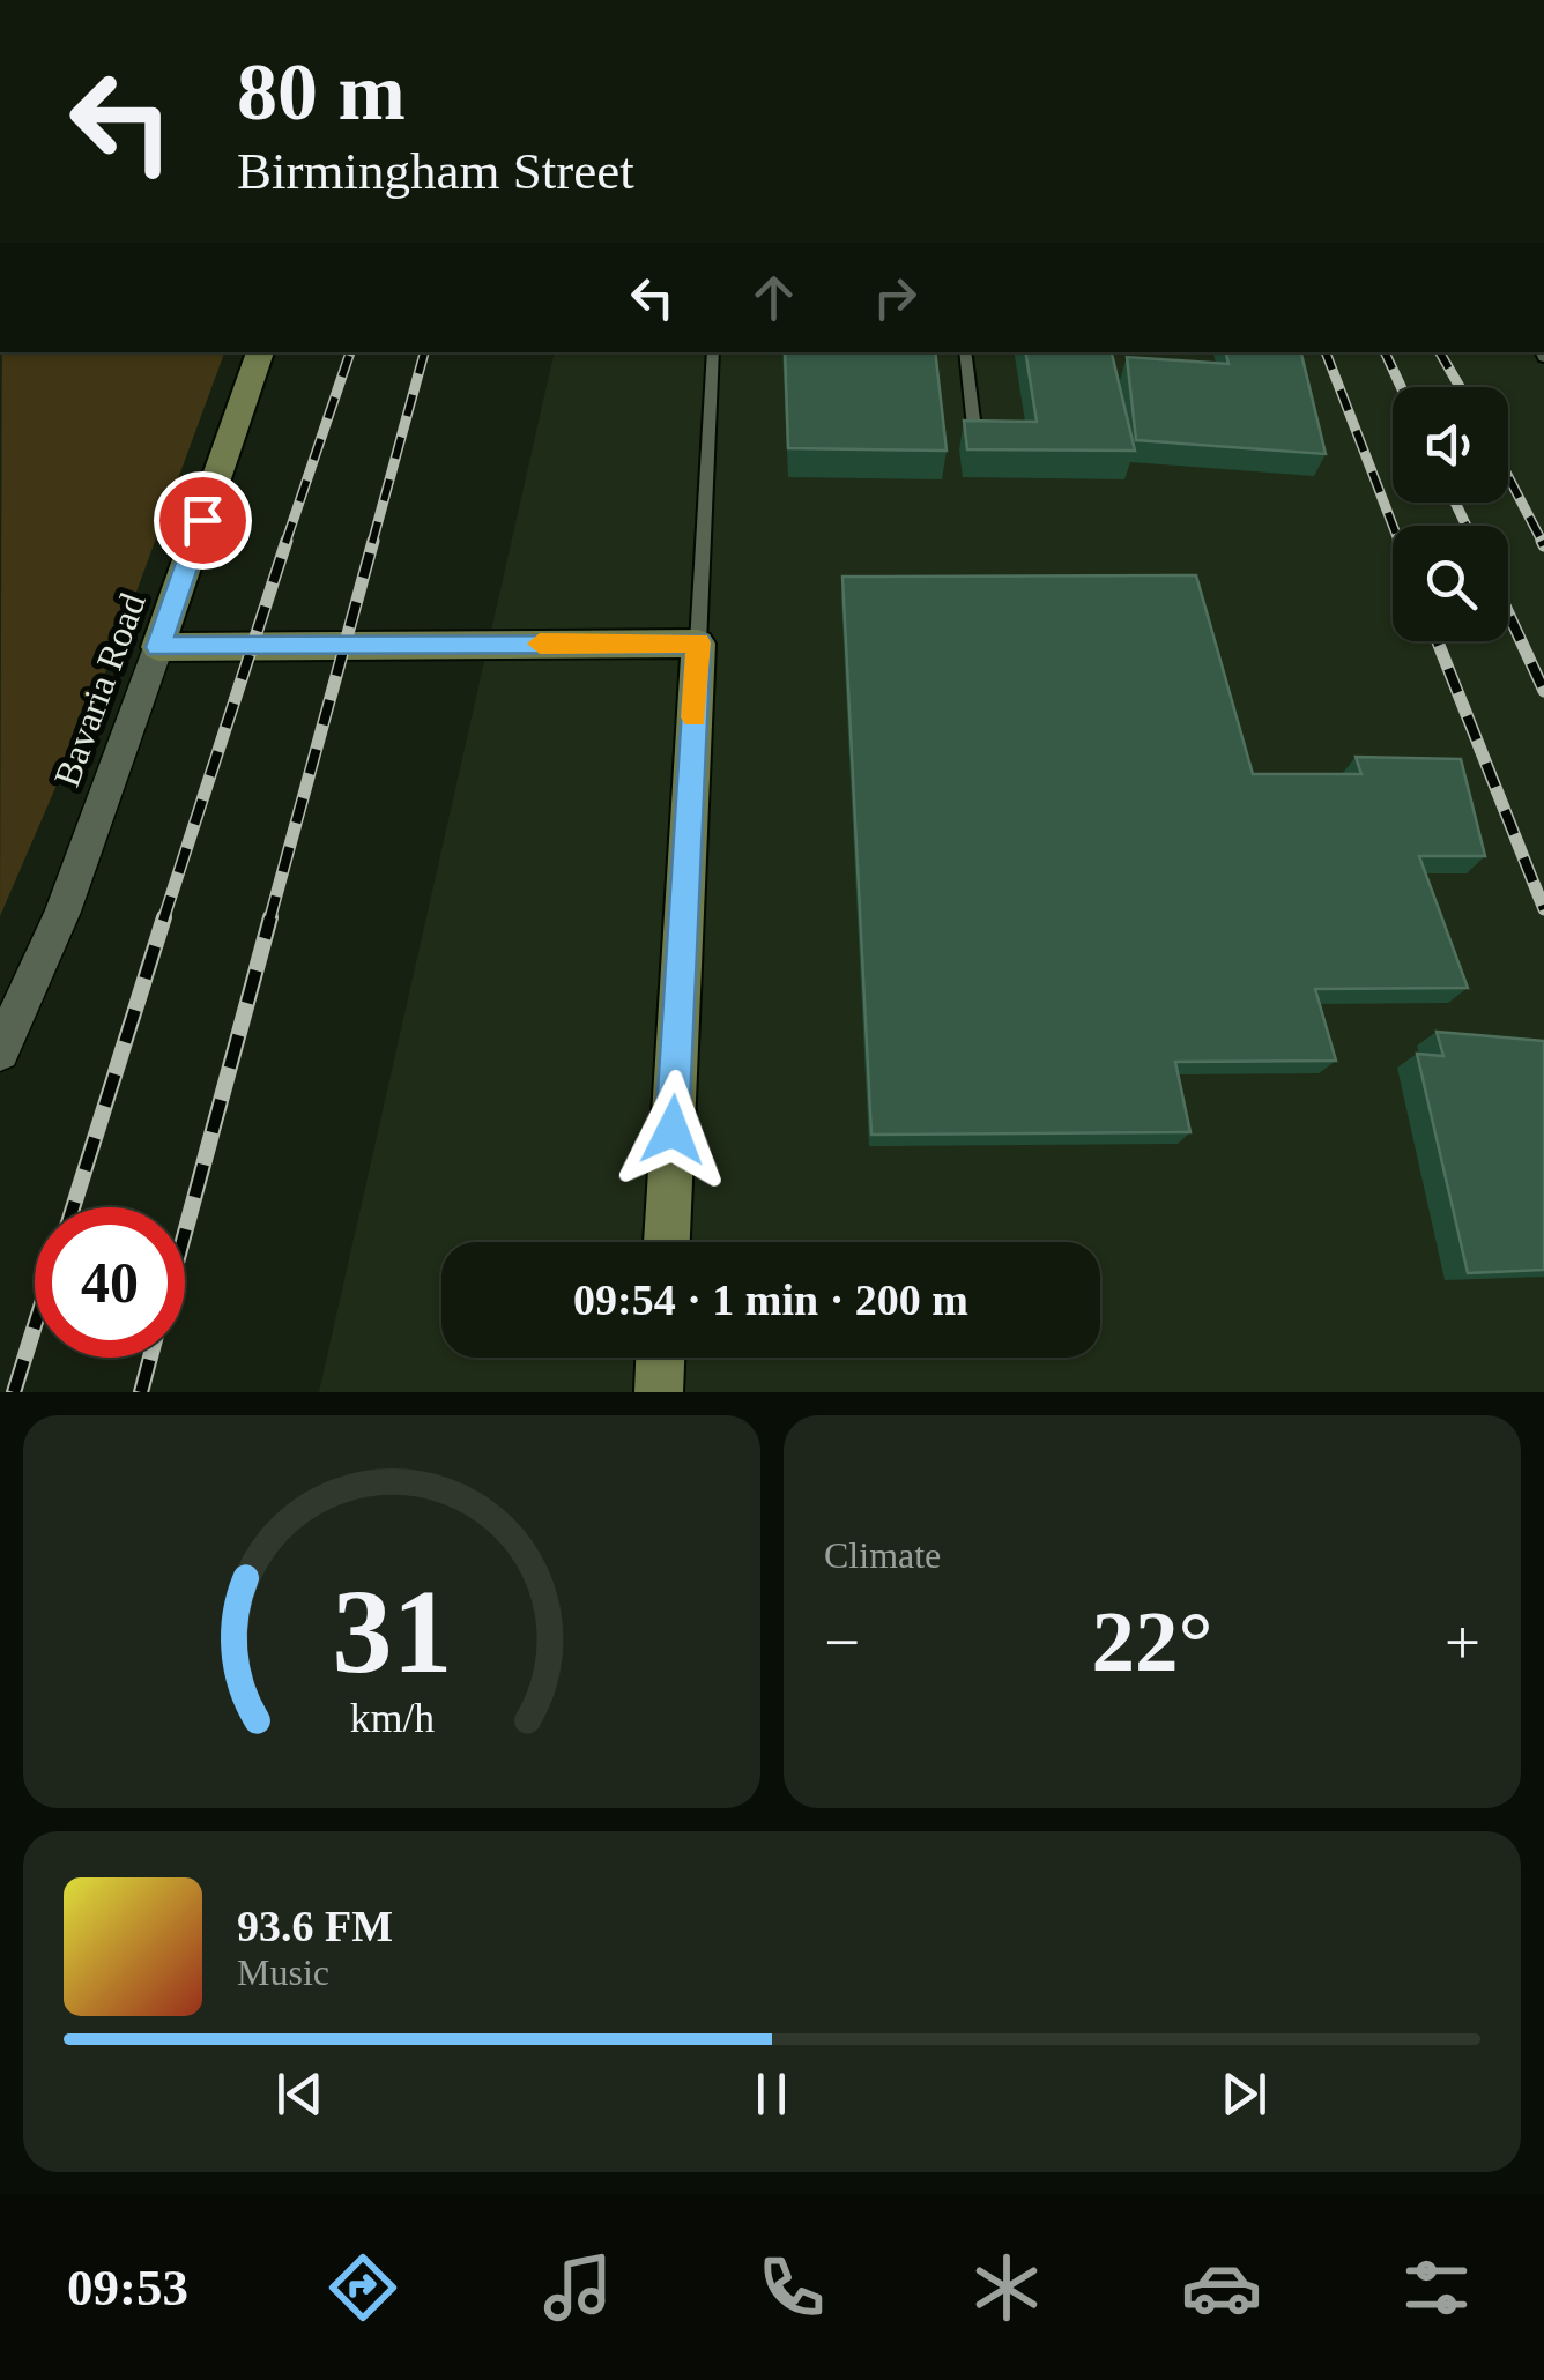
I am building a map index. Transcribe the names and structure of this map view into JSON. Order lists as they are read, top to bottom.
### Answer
{
  "streets": {
    "street": ["Bavaria Road"]
  },
  "page": {
    "turn": ["80 m", "Birmingham Street"],
    "limit": "40",
    "trip": "09:54 · 1 min · 200 m",
    "tile": "Climate",
    "heat": ["−", "22°", "+"],
    "song": ["93.6 FM", "Music"],
    "tabs": "09:53",
    "gauge": ["31", "km/h"]
  }
}
